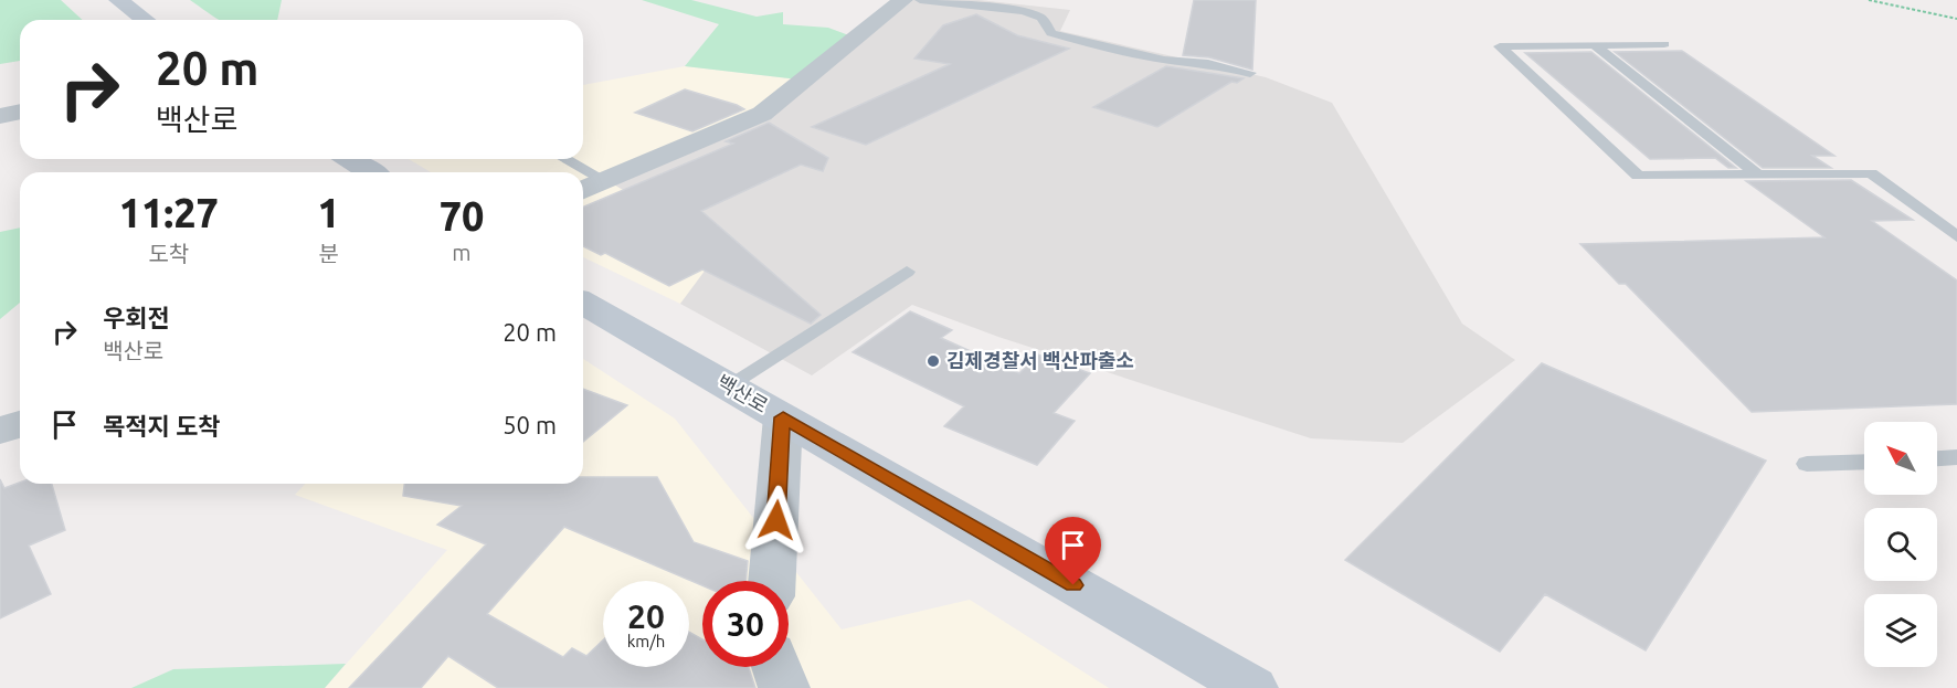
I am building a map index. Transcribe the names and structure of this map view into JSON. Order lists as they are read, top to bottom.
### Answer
{
  "streets": {
    "main road": ["백산로"]
  },
  "places": ["김제경찰서 백산파출소"],
  "north": "top left",
  "page": {
    "turn": ["20 m", "백산로"],
    "eta": [
      "11:27",
      "도착",
      "1",
      "분",
      "70",
      "m"
    ],
    "list": [
      {
        "name": "우회전",
        "note": "백산로",
        "value": "20 m"
      },
      {
        "name": "목적지 도착",
        "value": "50 m"
      }
    ],
    "speed": "20 km/h",
    "limit": "30"
  }
}
